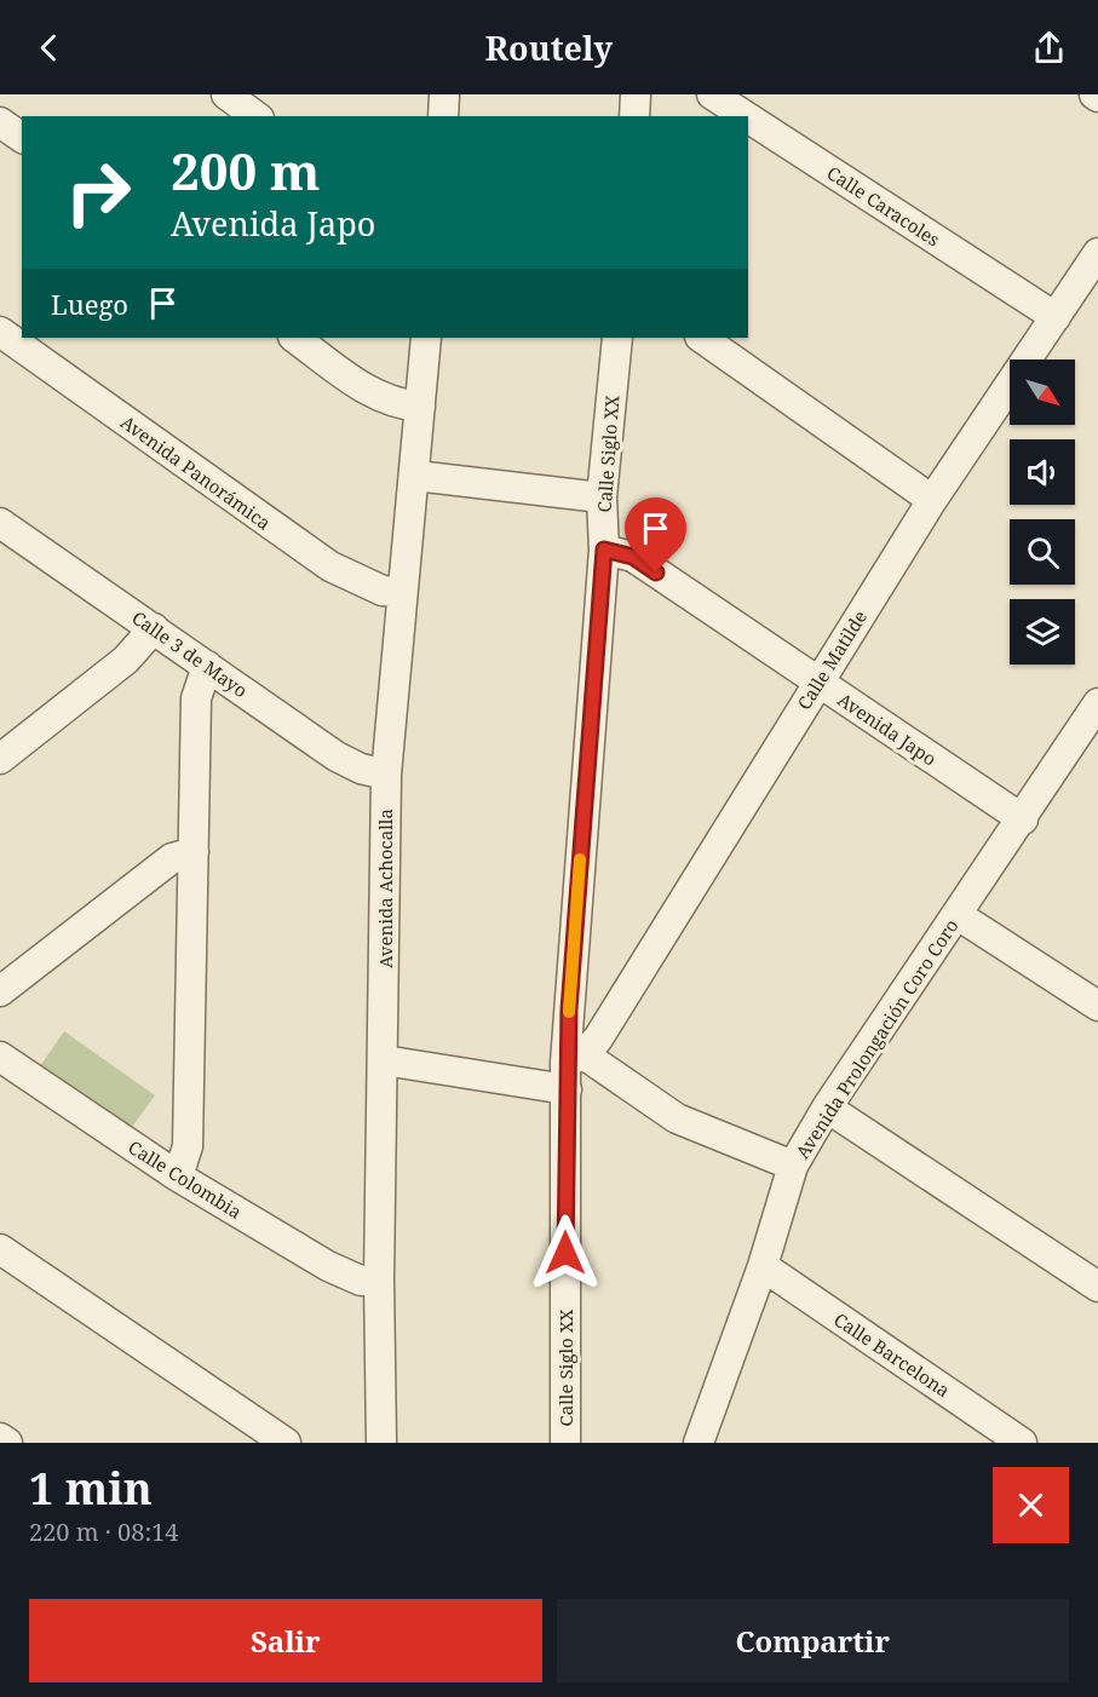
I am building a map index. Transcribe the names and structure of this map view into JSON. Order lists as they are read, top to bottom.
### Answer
{
  "streets": {
    "street": [
      "Calle Caracoles",
      "Calle Siglo XX",
      "Avenida Panorámica",
      "Calle 3 de Mayo",
      "Calle Matilde",
      "Avenida Japo",
      "Avenida Achocalla",
      "Avenida Prolongación Coro Coro",
      "Calle Colombia",
      "Calle Barcelona"
    ]
  },
  "crossings": [
    ["Calle Caracoles", "Calle Matilde"],
    ["Calle Siglo XX", "Calle Matilde"],
    ["Calle Siglo XX", "Avenida Japo"],
    ["Avenida Panorámica", "Avenida Achocalla"],
    ["Calle 3 de Mayo", "Avenida Achocalla"],
    ["Calle Matilde", "Avenida Japo"],
    ["Avenida Japo", "Avenida Prolongación Coro Coro"],
    ["Avenida Achocalla", "Calle Colombia"],
    ["Avenida Prolongación Coro Coro", "Calle Barcelona"]
  ],
  "north": "bottom right",
  "page": {
    "header": "Routely",
    "turn": ["200 m", "Avenida Japo"],
    "then": "Luego",
    "heading": ["1 min", "220 m · 08:14"],
    "buttons": ["Salir", "Compartir"]
  }
}
